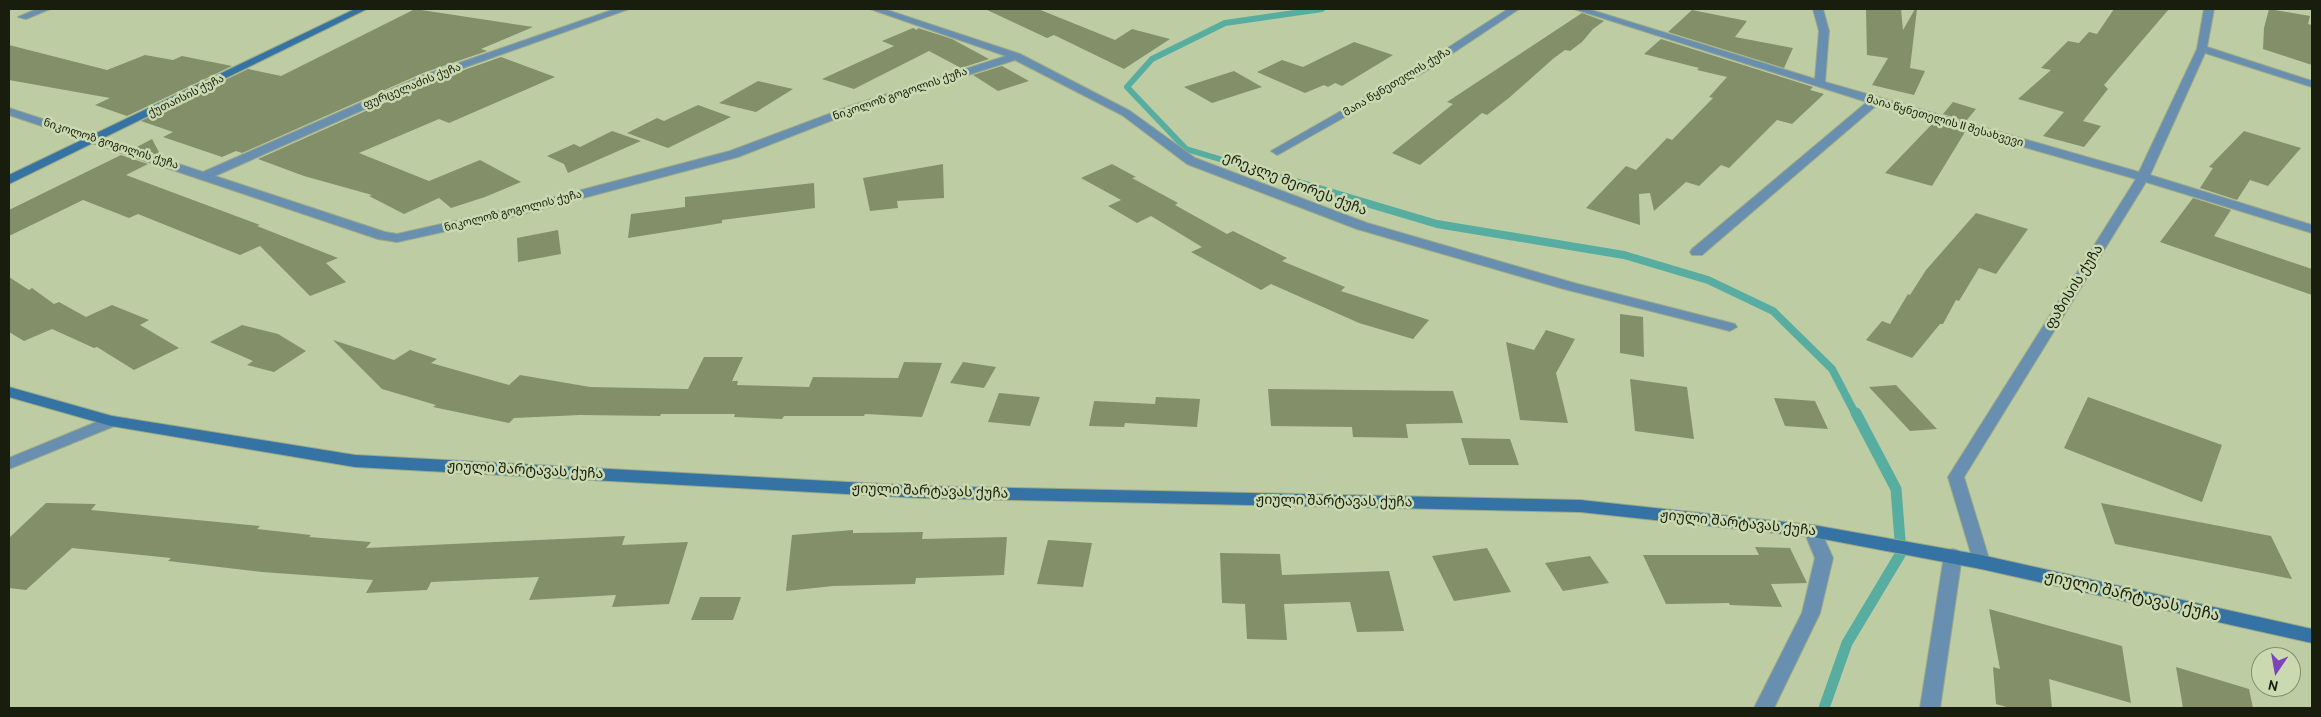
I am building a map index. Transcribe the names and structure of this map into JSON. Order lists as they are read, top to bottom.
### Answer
{
  "streets": {
    "street": [
      "მაია წყნეთელის ქუჩა",
      "ფურცელაძის ქუჩა",
      "ნიკოლოზ გოგოლის ქუჩა",
      "ქუთაისის ქუჩა",
      "მაია წყნეთელის II შესახვევი",
      "ერეკლე მეორეს ქუჩა",
      "ფაზისის ქუჩა",
      "ჟიული შარტავას ქუჩა"
    ]
  },
  "crossings": [
    ["ფურცელაძის ქუჩა", "ნიკოლოზ გოგოლის ქუჩა"],
    ["ნიკოლოზ გოგოლის ქუჩა", "ქუთაისის ქუჩა"],
    ["ნიკოლოზ გოგოლის ქუჩა", "ერეკლე მეორეს ქუჩა"],
    ["მაია წყნეთელის II შესახვევი", "ფაზისის ქუჩა"],
    ["ფაზისის ქუჩა", "ჟიული შარტავას ქუჩა"]
  ],
  "north": "bottom"
}
